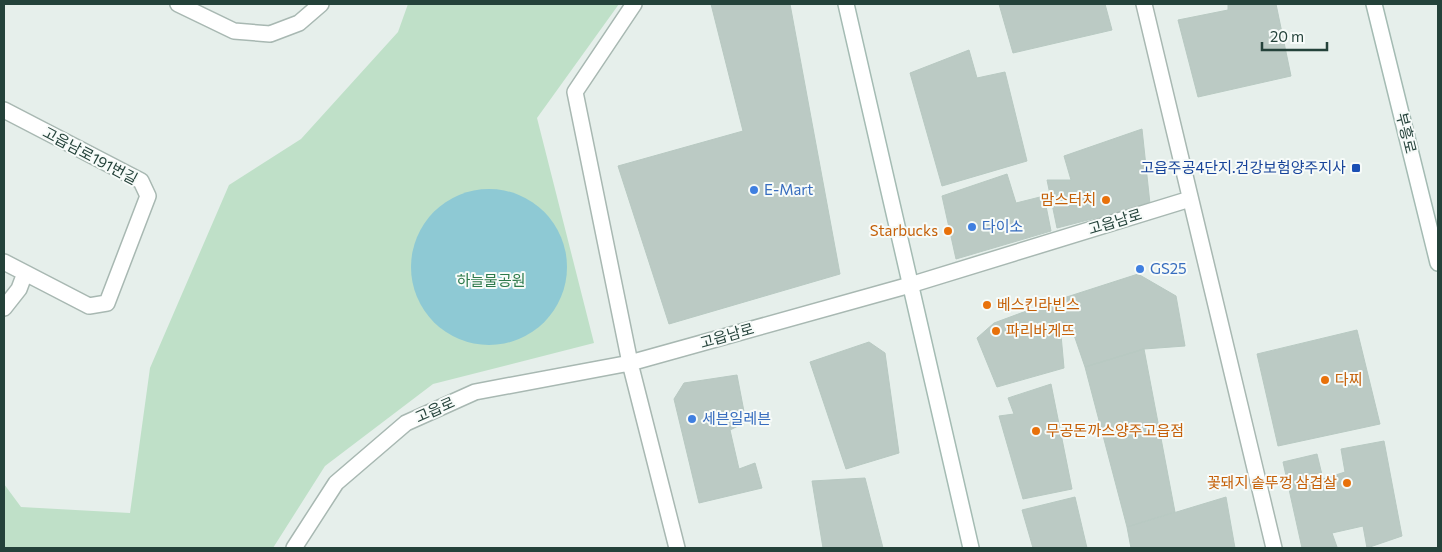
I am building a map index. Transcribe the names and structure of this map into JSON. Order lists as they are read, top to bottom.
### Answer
{
  "streets": {
    "street": [
      "부흥로",
      "고읍남로191번길",
      "고읍남로",
      "고읍로"
    ]
  },
  "crossings": [
    ["고읍남로", "고읍로"]
  ],
  "parks": ["하늘물공원"],
  "places": {
    "transit": ["고읍주공4단지.건강보험양주지사"],
    "other": [
      "E-Mart",
      "맘스터치",
      "다이소",
      "Starbucks",
      "GS25",
      "베스킨라빈스",
      "파리바게뜨",
      "다찌",
      "세븐일레븐",
      "무공돈까스양주고읍점",
      "꽃돼지 솥뚜껑 삼겹살"
    ]
  },
  "scale_bar": "20 m"
}
